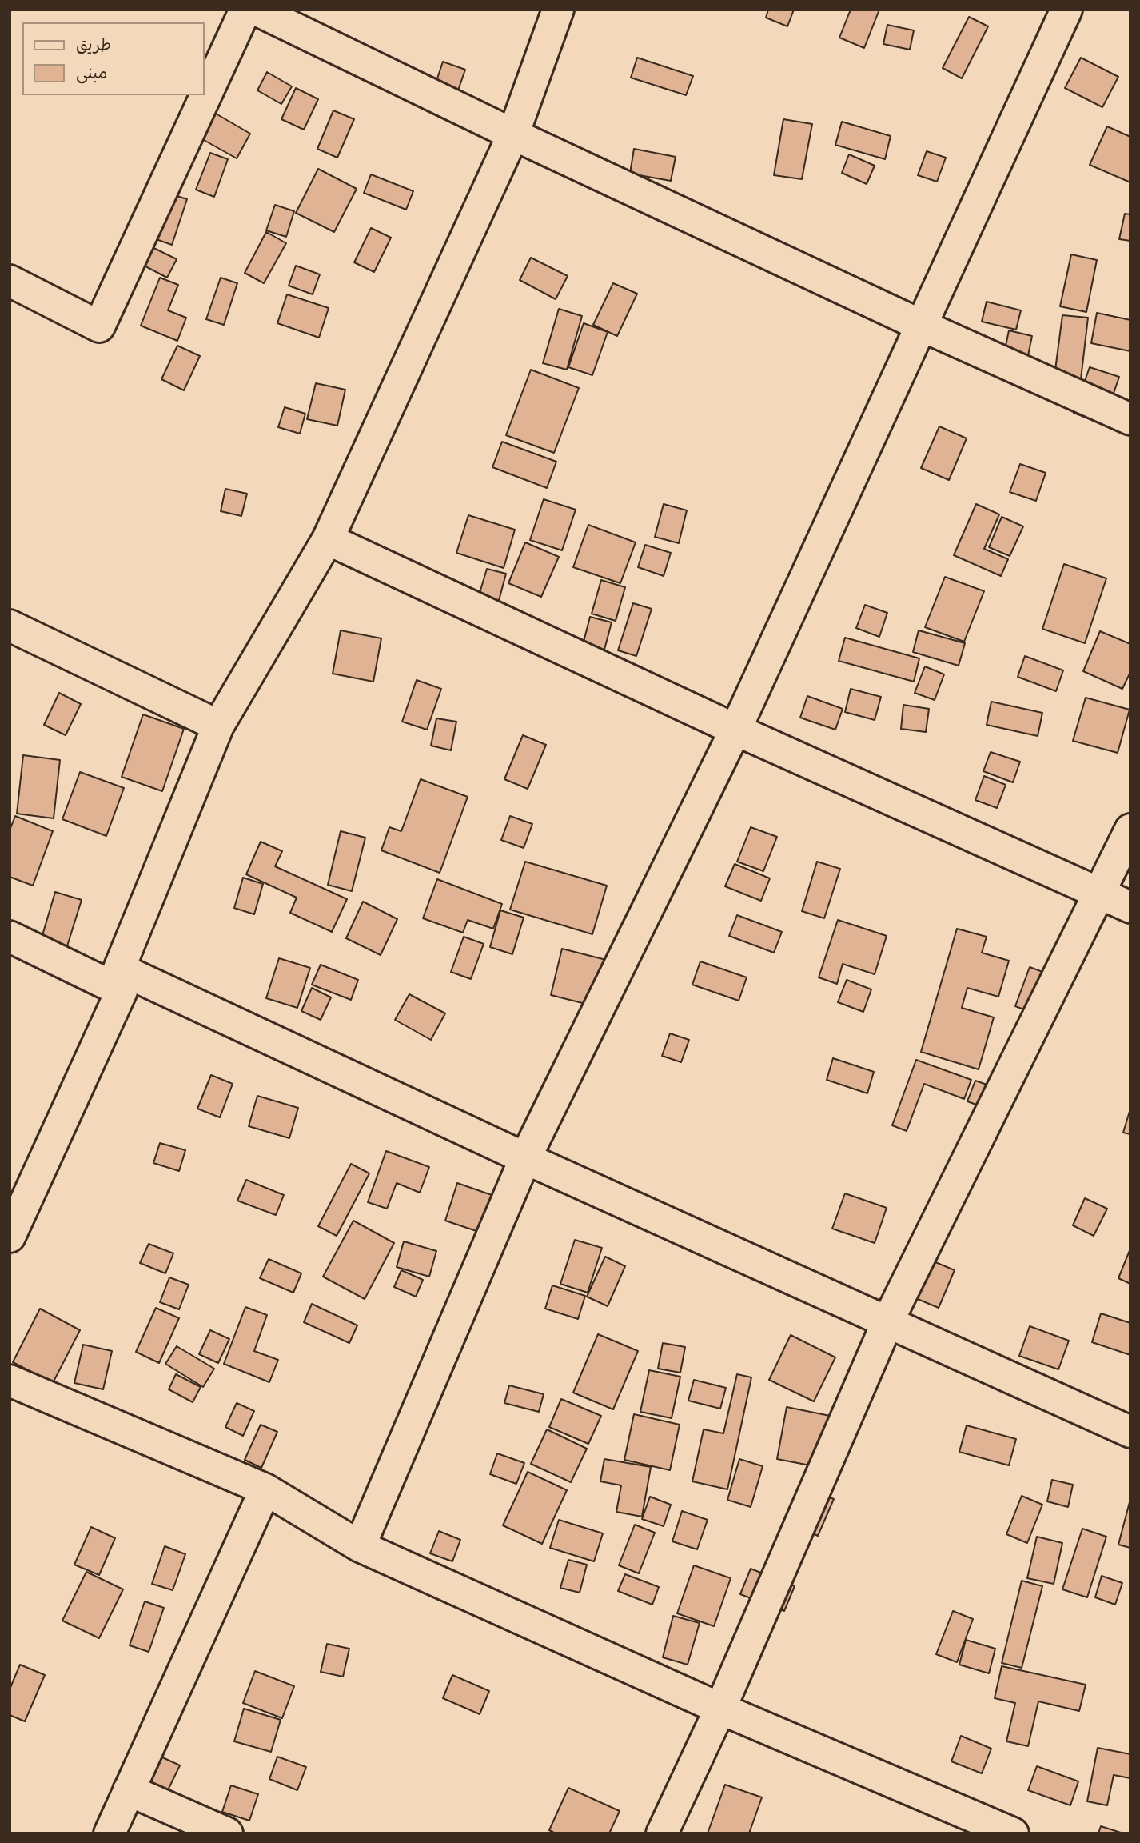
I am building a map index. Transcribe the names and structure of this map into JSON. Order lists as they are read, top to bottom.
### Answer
{
  "legend": ["طريق", "مبنى"]
}
